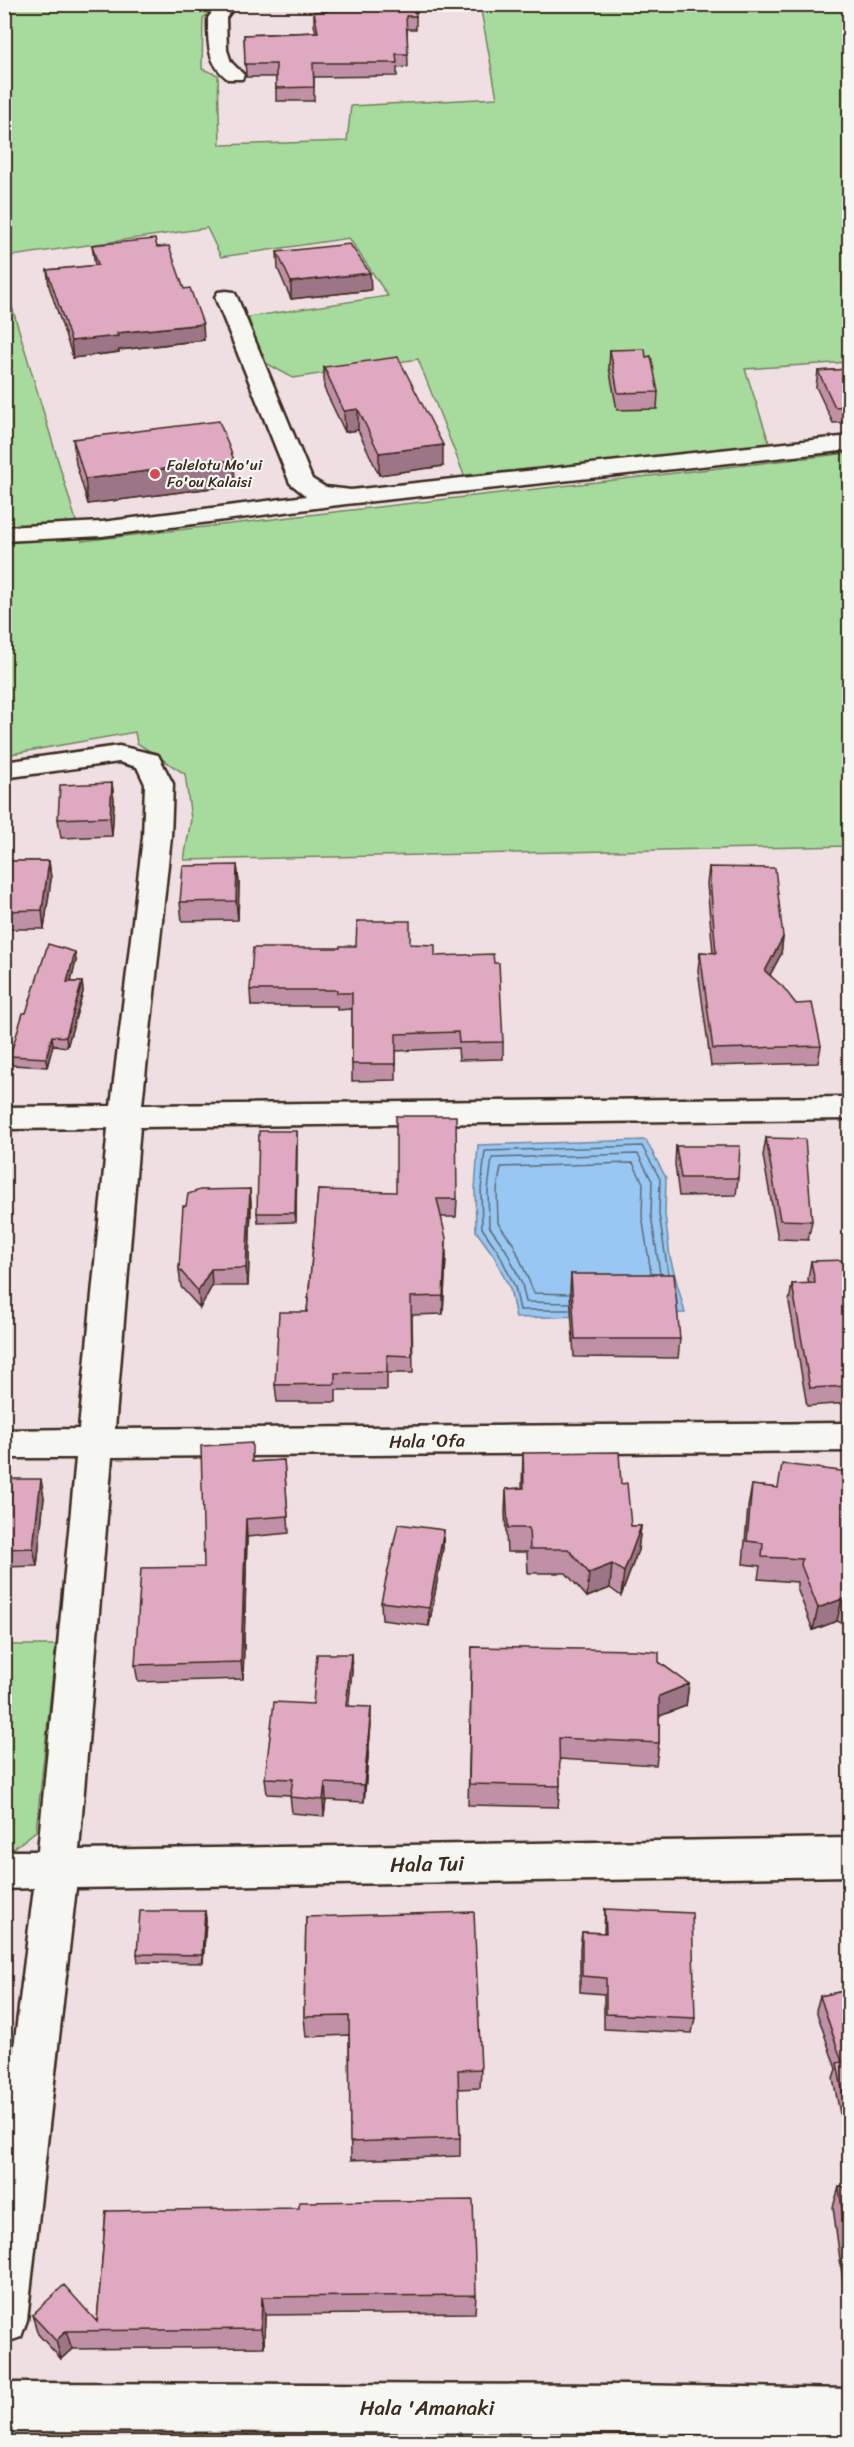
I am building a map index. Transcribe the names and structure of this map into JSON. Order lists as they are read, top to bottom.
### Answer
{
  "streets": {
    "street": ["Hala 'Ofa", "Hala Tui", "Hala 'Amanaki"]
  },
  "places": ["Falelotu Mo'ui Fo'ou Kalaisi"]
}
